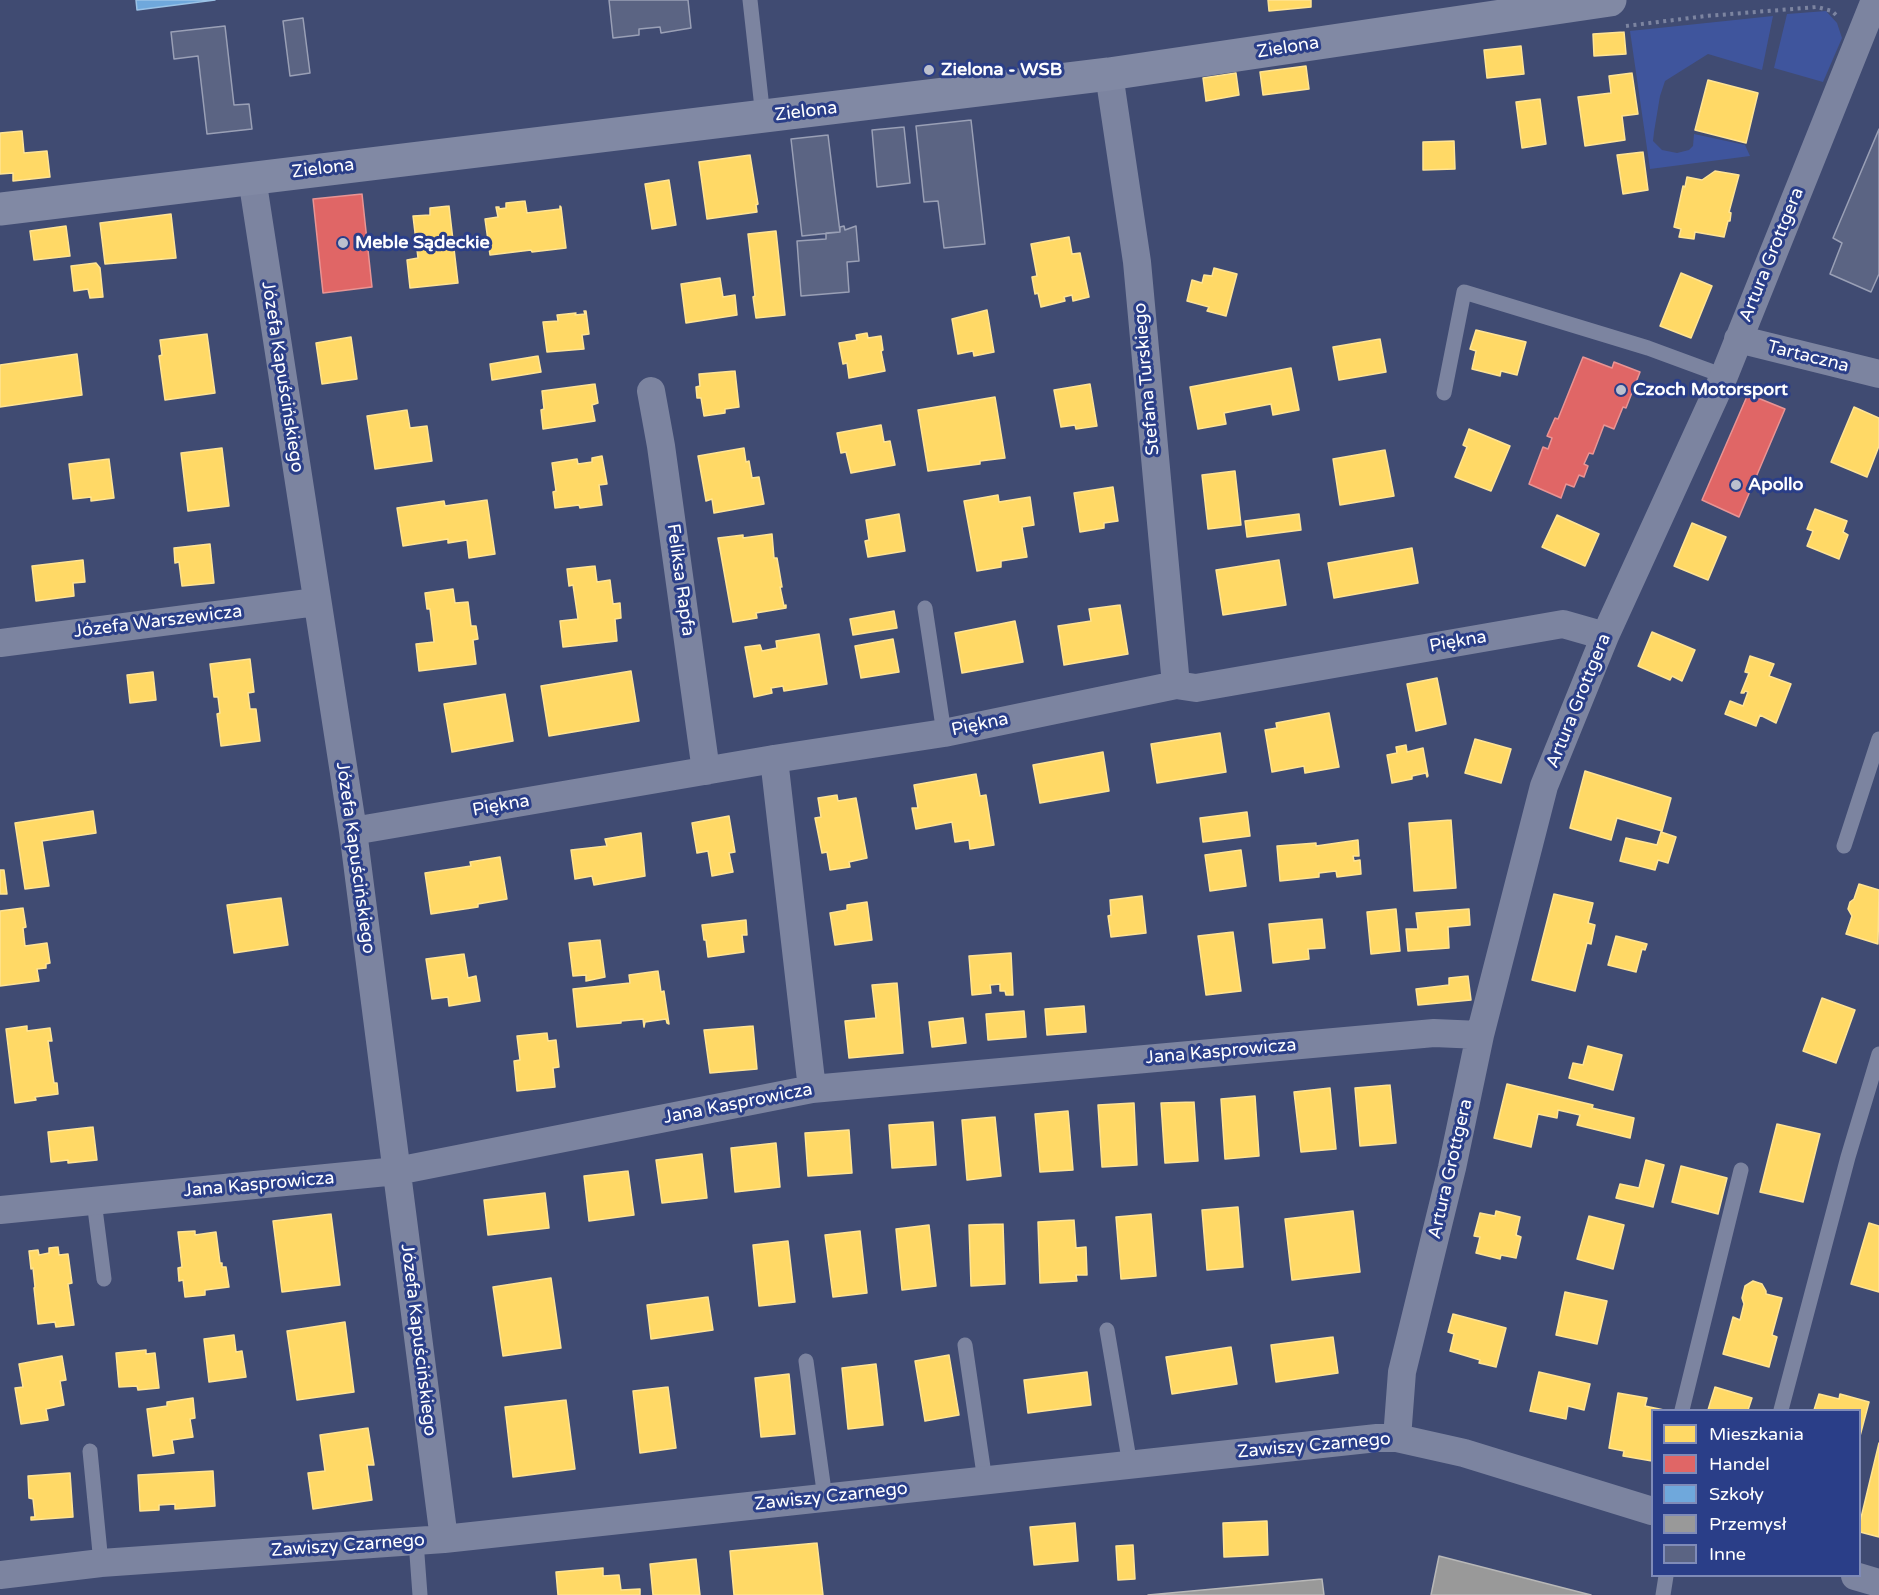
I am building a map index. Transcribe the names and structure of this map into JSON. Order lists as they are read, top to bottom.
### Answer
{
  "streets": {
    "street": [
      "Zielona",
      "Artura Grottgera",
      "Tartaczna",
      "Józefa Kapuścińskiego",
      "Stefana Turskiego",
      "Feliksa Rapfa",
      "Józefa Warszewicza",
      "Piękna",
      "Jana Kasprowicza",
      "Zawiszy Czarnego"
    ]
  },
  "crossings": [
    ["Zielona", "Józefa Kapuścińskiego"],
    ["Zielona", "Stefana Turskiego"],
    ["Artura Grottgera", "Tartaczna"],
    ["Artura Grottgera", "Piękna"],
    ["Artura Grottgera", "Jana Kasprowicza"],
    ["Artura Grottgera", "Zawiszy Czarnego"],
    ["Józefa Kapuścińskiego", "Józefa Warszewicza"],
    ["Józefa Kapuścińskiego", "Piękna"],
    ["Józefa Kapuścińskiego", "Jana Kasprowicza"],
    ["Józefa Kapuścińskiego", "Zawiszy Czarnego"],
    ["Stefana Turskiego", "Piękna"],
    ["Feliksa Rapfa", "Piękna"]
  ],
  "places": [
    "Zielona - WSB",
    "Meble Sądeckie",
    "Czoch Motorsport",
    "Apollo"
  ],
  "legend": [
    "Mieszkania",
    "Handel",
    "Szkoły",
    "Przemysł",
    "Inne"
  ]
}
